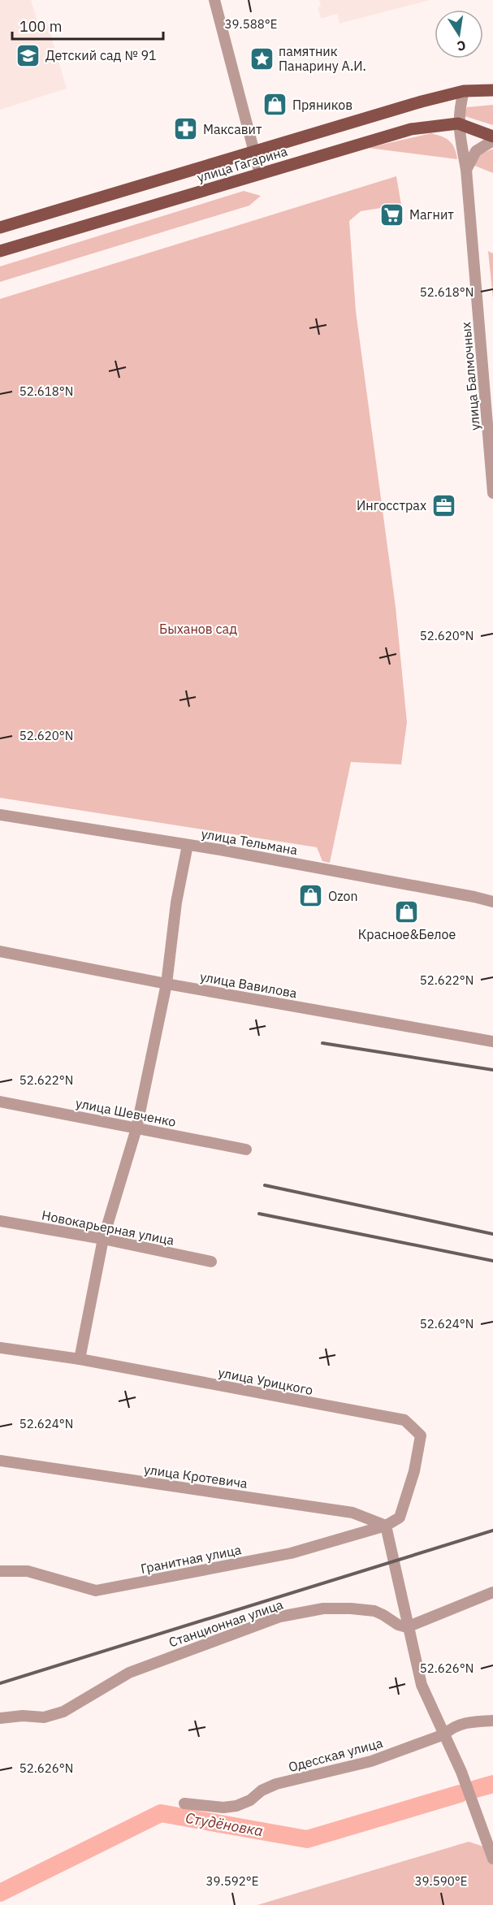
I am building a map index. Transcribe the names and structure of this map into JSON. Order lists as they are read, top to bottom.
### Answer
{
  "streets": {
    "main road": ["улица Гагарина"],
    "street": [
      "улица Балмочных",
      "улица Тельмана",
      "улица Вавилова",
      "улица Шевченко",
      "Новокарьерная улица",
      "улица Урицкого",
      "улица Кротевича",
      "Гранитная улица",
      "Станционная улица",
      "Одесская улица"
    ]
  },
  "crossings": [
    ["улица Гагарина", "улица Балмочных"],
    ["улица Урицкого", "улица Кротевича"],
    ["улица Урицкого", "Гранитная улица"],
    ["улица Кротевича", "Гранитная улица"]
  ],
  "water": ["Студёновка"],
  "parks": ["Быханов сад"],
  "places": {
    "school or university": ["Детский сад № 91"],
    "place": ["памятник Панарину А.И."],
    "shop": ["Пряников", "Ozon", "Красное&Белое"],
    "pharmacy": ["Максавит"],
    "supermarket": ["Магнит"],
    "office": ["Ингосстрах"]
  },
  "scale_bar": "100 m",
  "north": "bottom",
  "coordinates": [
    "39.588°E",
    "52.618°N",
    "52.620°N",
    "52.622°N",
    "52.624°N",
    "52.626°N",
    "39.592°E",
    "39.590°E"
  ]
}
